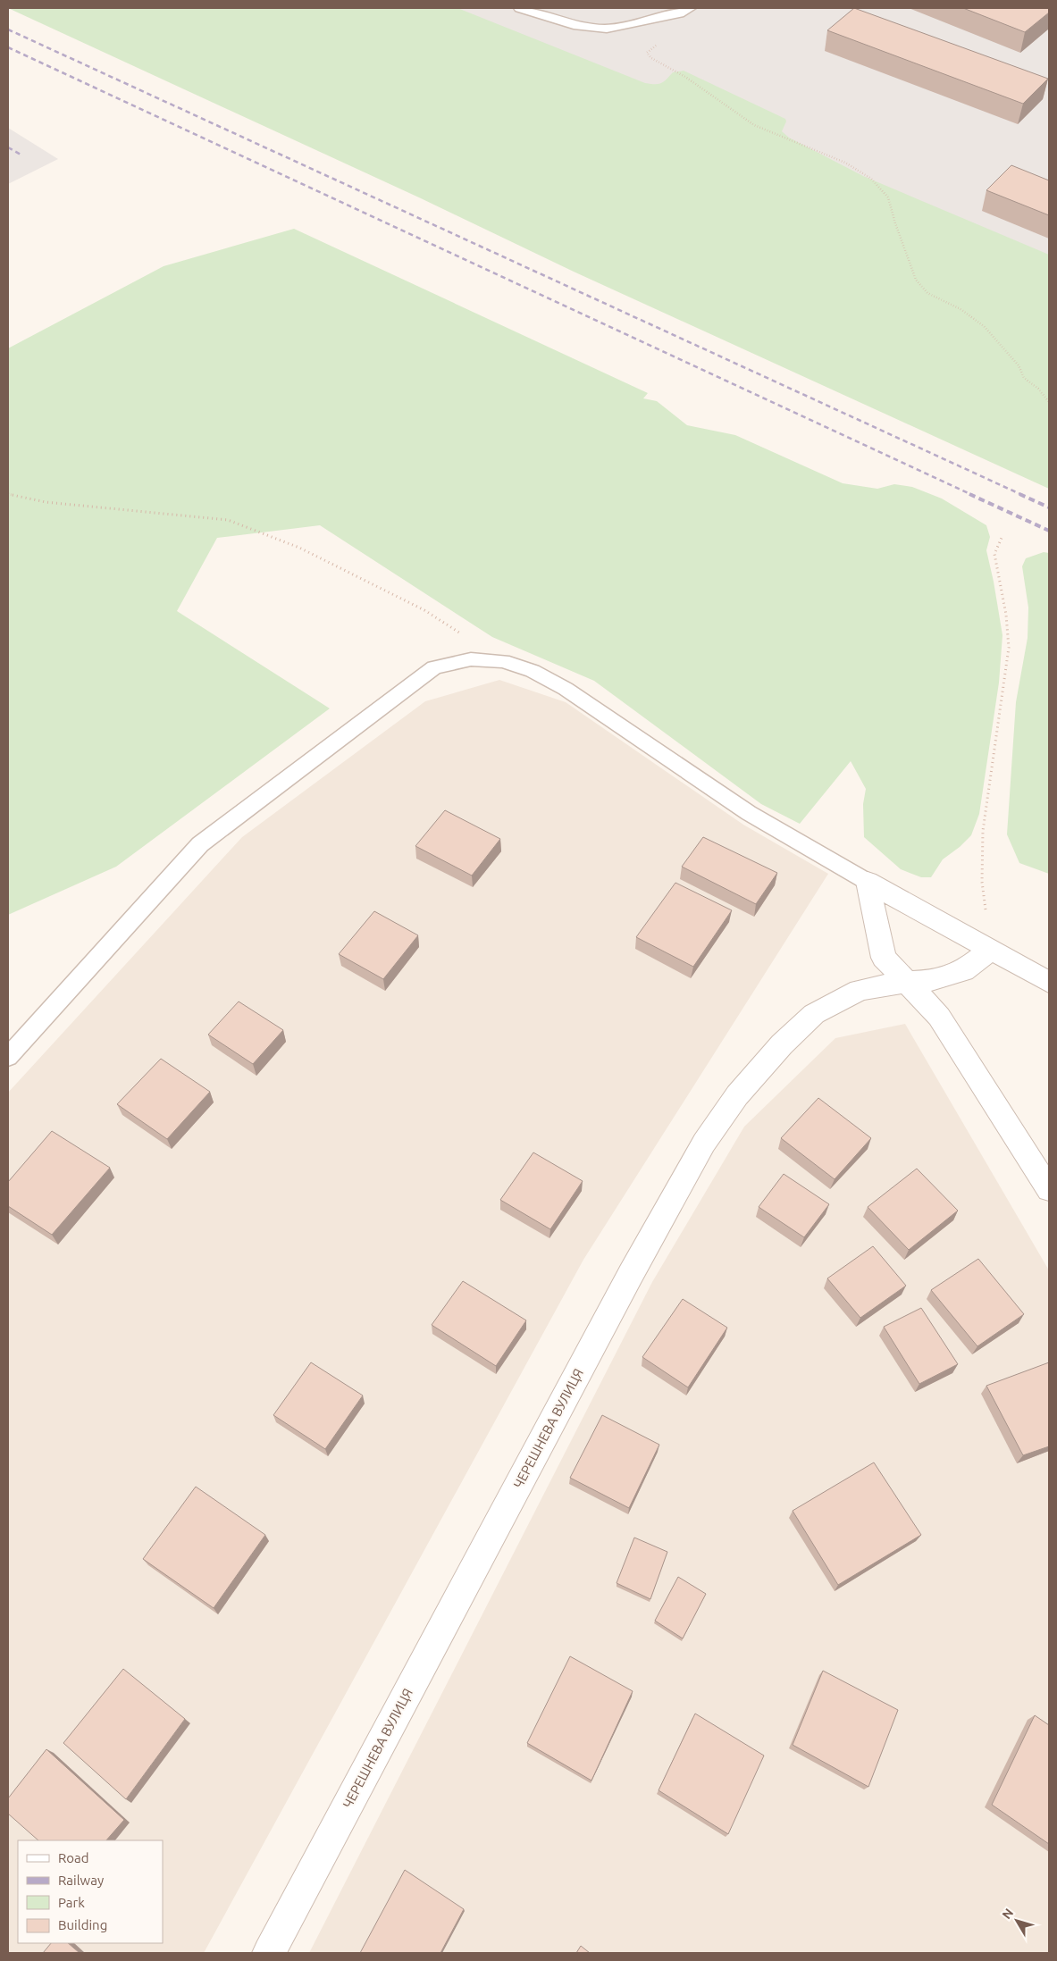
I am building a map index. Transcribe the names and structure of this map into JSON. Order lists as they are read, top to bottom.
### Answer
{
  "streets": {
    "street": ["ЧЕРЕШНЕВА ВУЛИЦЯ"]
  },
  "legend": [
    "Road",
    "Railway",
    "Park",
    "Building"
  ],
  "north": "top left"
}
